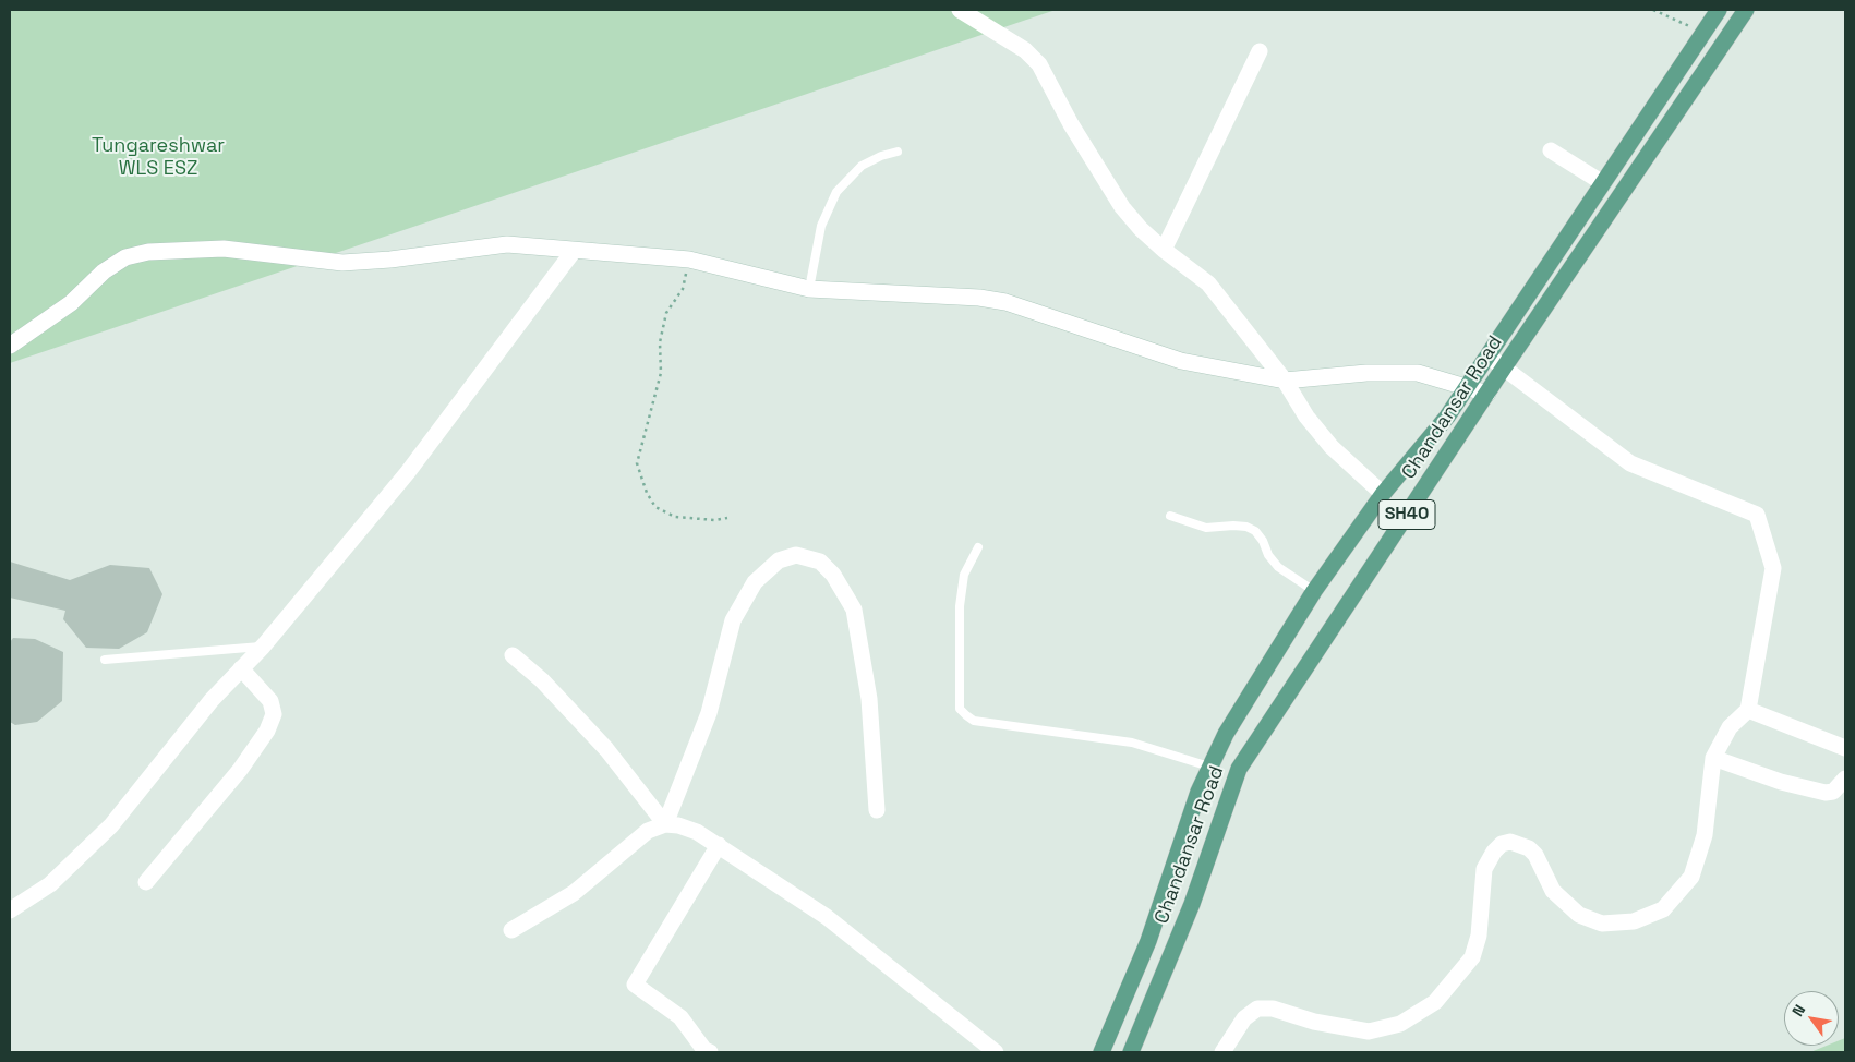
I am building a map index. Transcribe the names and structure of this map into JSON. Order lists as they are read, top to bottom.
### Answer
{
  "streets": {
    "main road": ["Chandansar Road", "SH40"]
  },
  "parks": ["Tungareshwar WLS ESZ"],
  "north": "top left"
}
